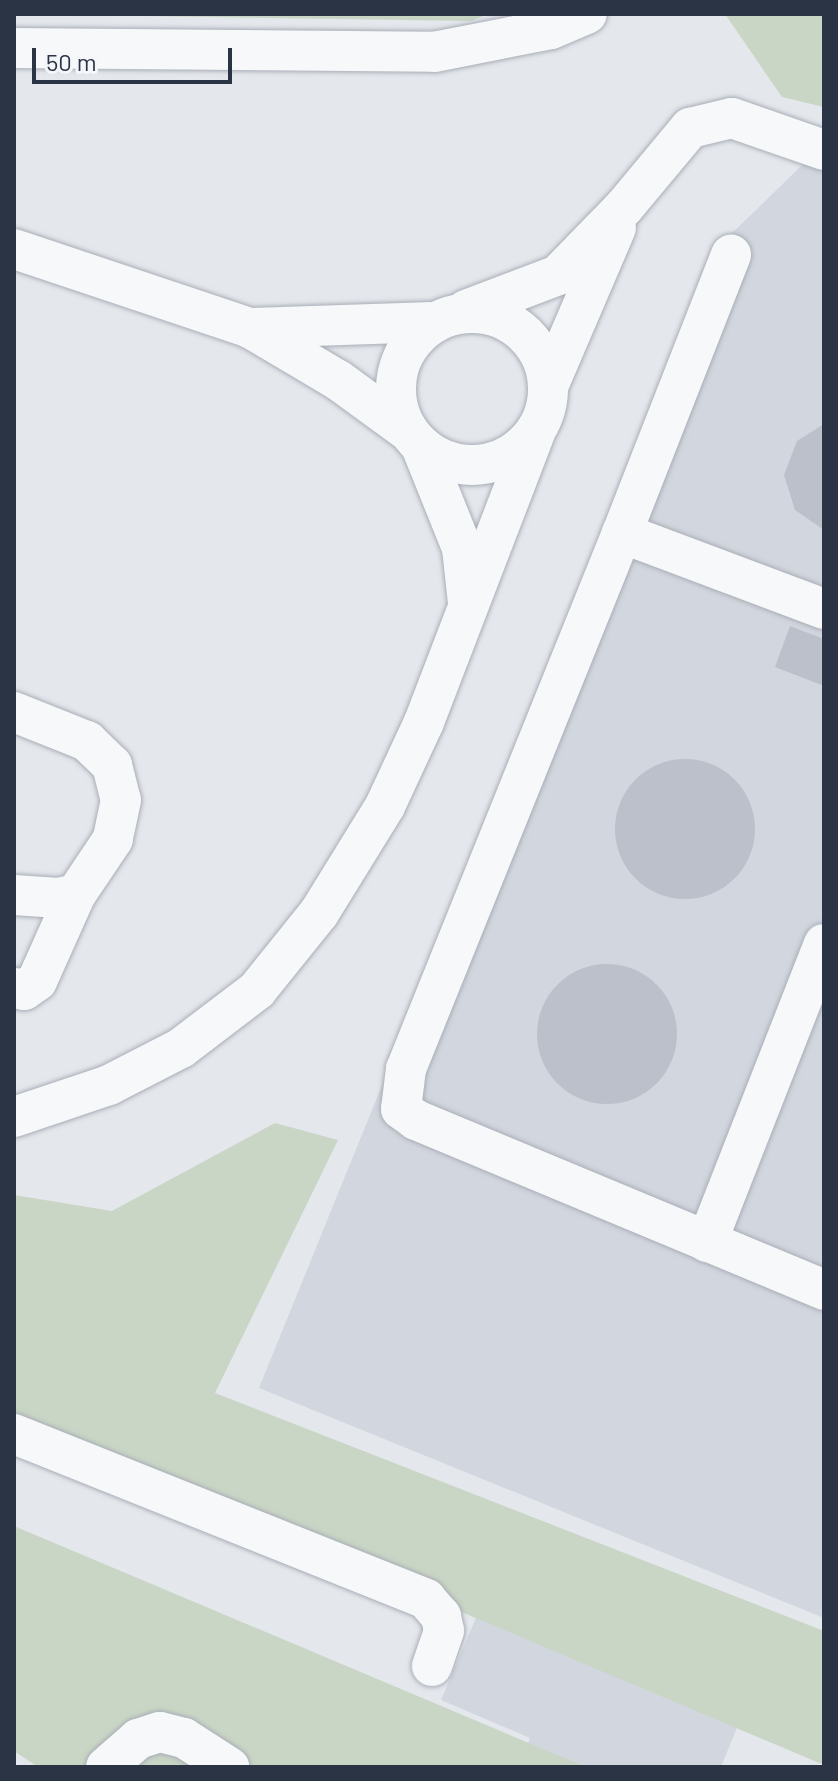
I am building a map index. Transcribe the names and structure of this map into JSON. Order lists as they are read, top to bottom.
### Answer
{
  "scale_bar": "50 m"
}
